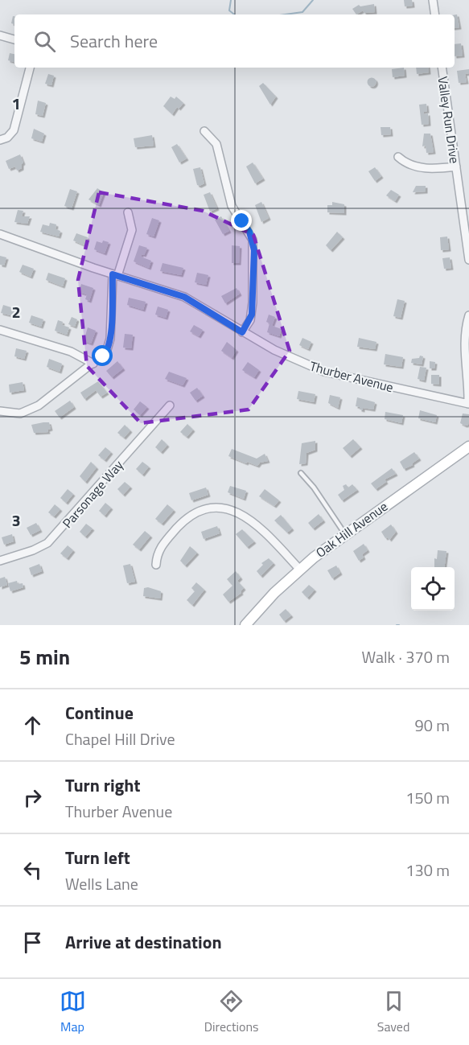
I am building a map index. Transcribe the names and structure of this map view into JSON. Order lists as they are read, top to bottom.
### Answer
{
  "streets": {
    "main road": ["Oak Hill Avenue"],
    "street": ["Valley Run Drive", "Thurber Avenue", "Parsonage Way"]
  },
  "page": {
    "search": "Search here",
    "heading": ["5 min", "Walk · 370 m"],
    "list": [
      ["Continue", "Chapel Hill Drive", "90 m"],
      ["Turn right", "Thurber Avenue", "150 m"],
      ["Turn left", "Wells Lane", "130 m"],
      "Arrive at destination"
    ],
    "nav": ["Map", "Directions", "Saved"]
  },
  "grid": {
    "rows": ["1", "2", "3"]
  }
}
